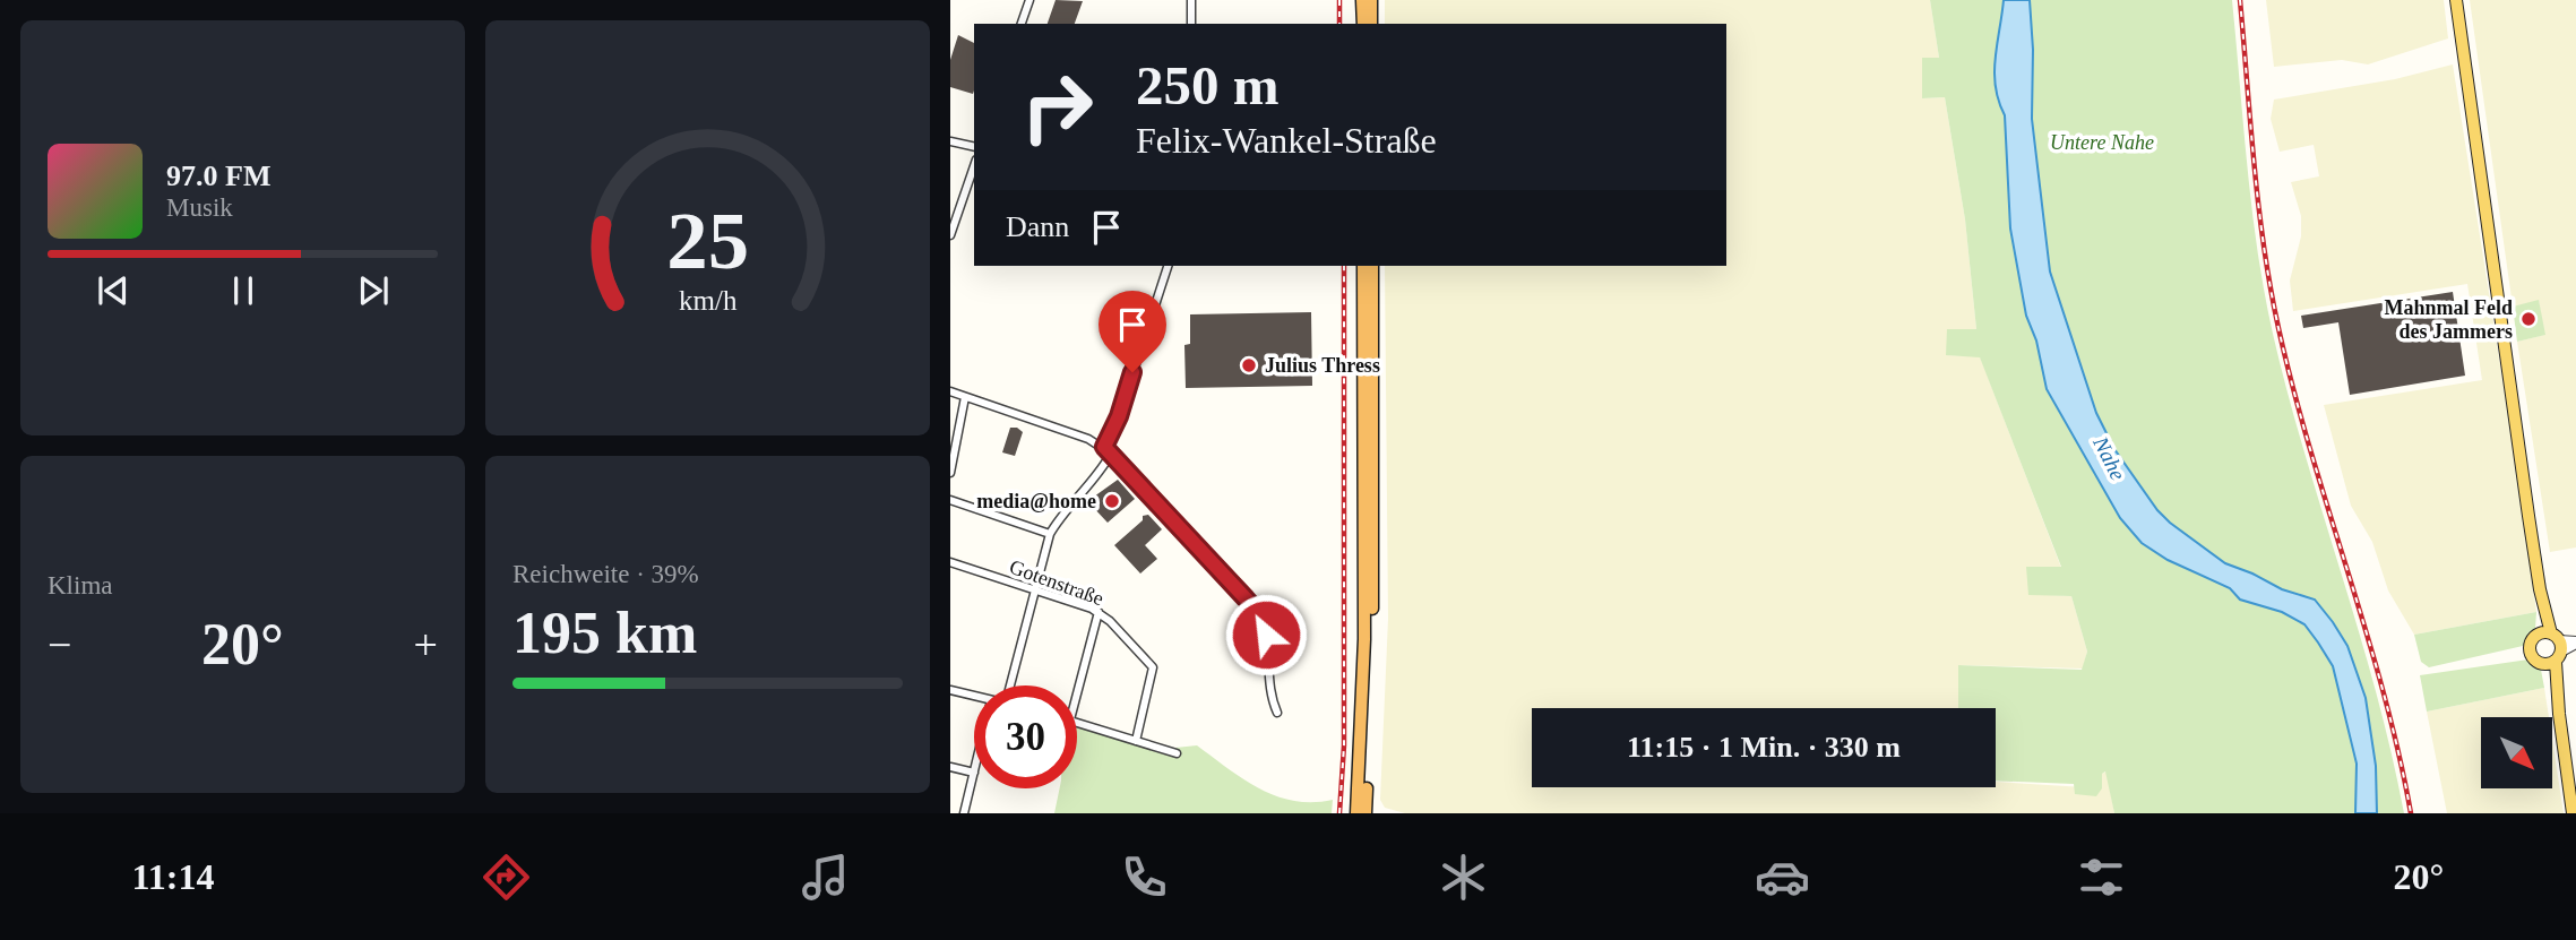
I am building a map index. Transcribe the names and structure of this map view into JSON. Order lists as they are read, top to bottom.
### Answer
{
  "streets": {
    "street": ["Gotenstraße"]
  },
  "water": ["Nahe"],
  "parks": ["Untere Nahe"],
  "places": ["Mahnmal Feld des Jammers", "Julius Thress", "media@home"],
  "north": "bottom right",
  "page": {
    "turn": ["250 m", "Felix-Wankel-Straße"],
    "song": ["97.0 FM", "Musik"],
    "then": "Dann",
    "tile": [
      "Klima",
      ["Reichweite · 39%", "195 km"]
    ],
    "heat": ["−", "20°", "+"],
    "limit": "30",
    "trip": "11:15 · 1 Min. · 330 m",
    "tabs": ["11:14", "20°"],
    "gauge": ["25", "km/h"]
  }
}
